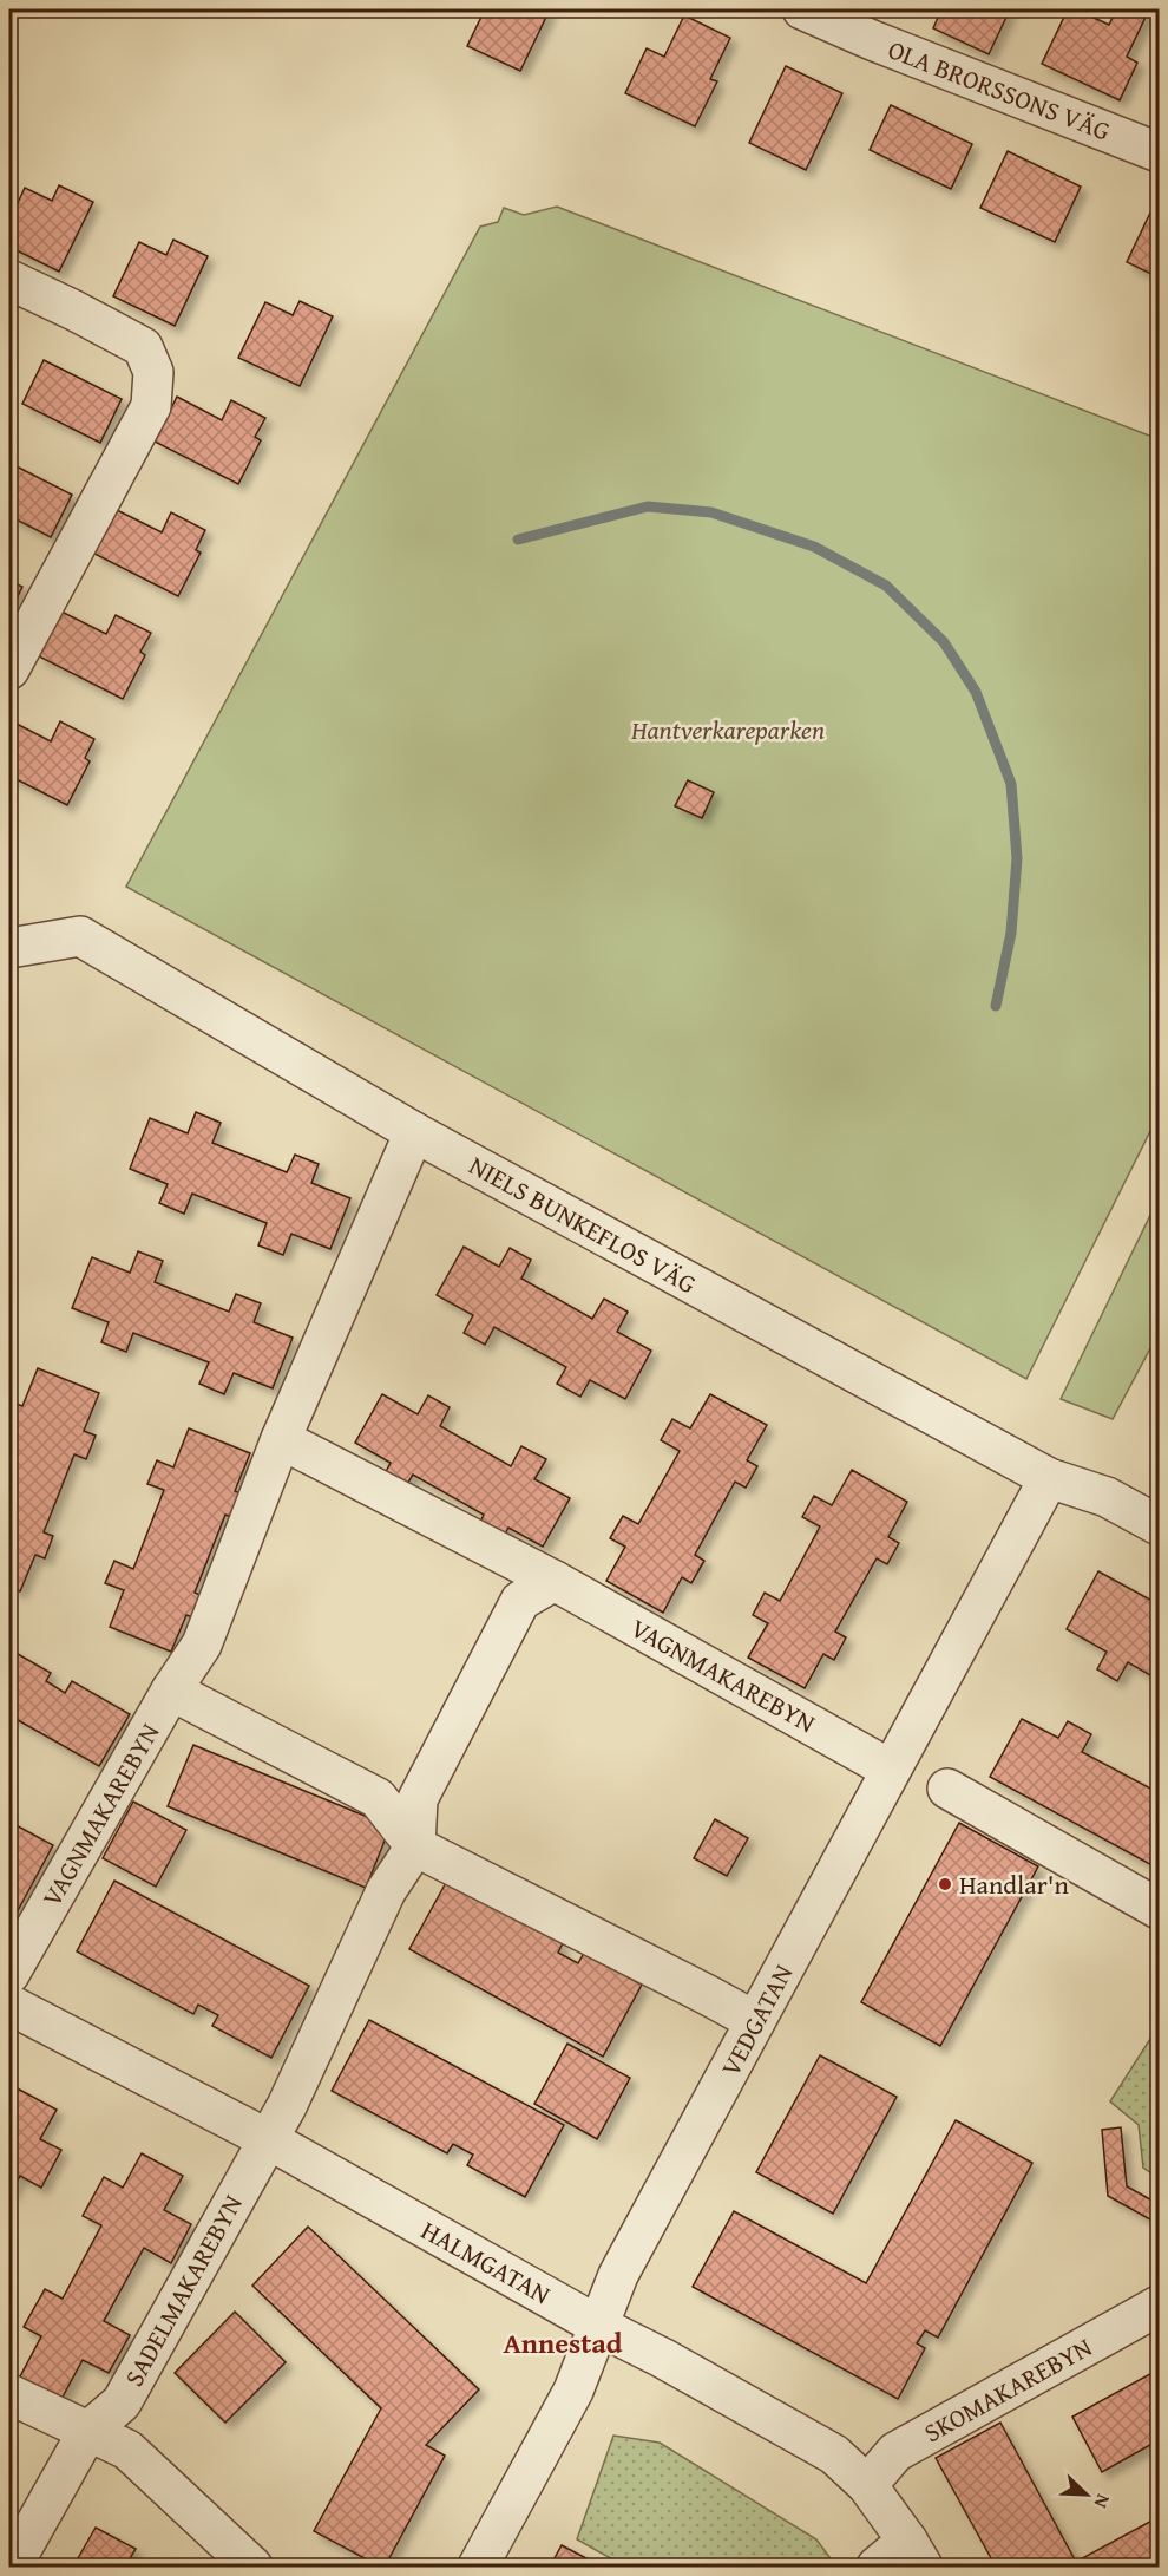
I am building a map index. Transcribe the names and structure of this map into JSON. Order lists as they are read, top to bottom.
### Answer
{
  "streets": {
    "street": [
      "OLA BRORSSONS VÄG",
      "NIELS BUNKEFLOS VÄG",
      "VAGNMAKAREBYN",
      "VEDGATAN",
      "HALMGATAN",
      "SADELMAKAREBYN",
      "SKOMAKAREBYN"
    ]
  },
  "crossings": [
    ["NIELS BUNKEFLOS VÄG", "VAGNMAKAREBYN"],
    ["NIELS BUNKEFLOS VÄG", "VEDGATAN"],
    ["VAGNMAKAREBYN", "VEDGATAN"],
    ["VEDGATAN", "HALMGATAN"],
    ["HALMGATAN", "SADELMAKAREBYN"],
    ["HALMGATAN", "SKOMAKAREBYN"]
  ],
  "districts": ["Annestad"],
  "parks": ["Hantverkareparken"],
  "places": ["Handlar'n"],
  "north": "bottom right"
}
